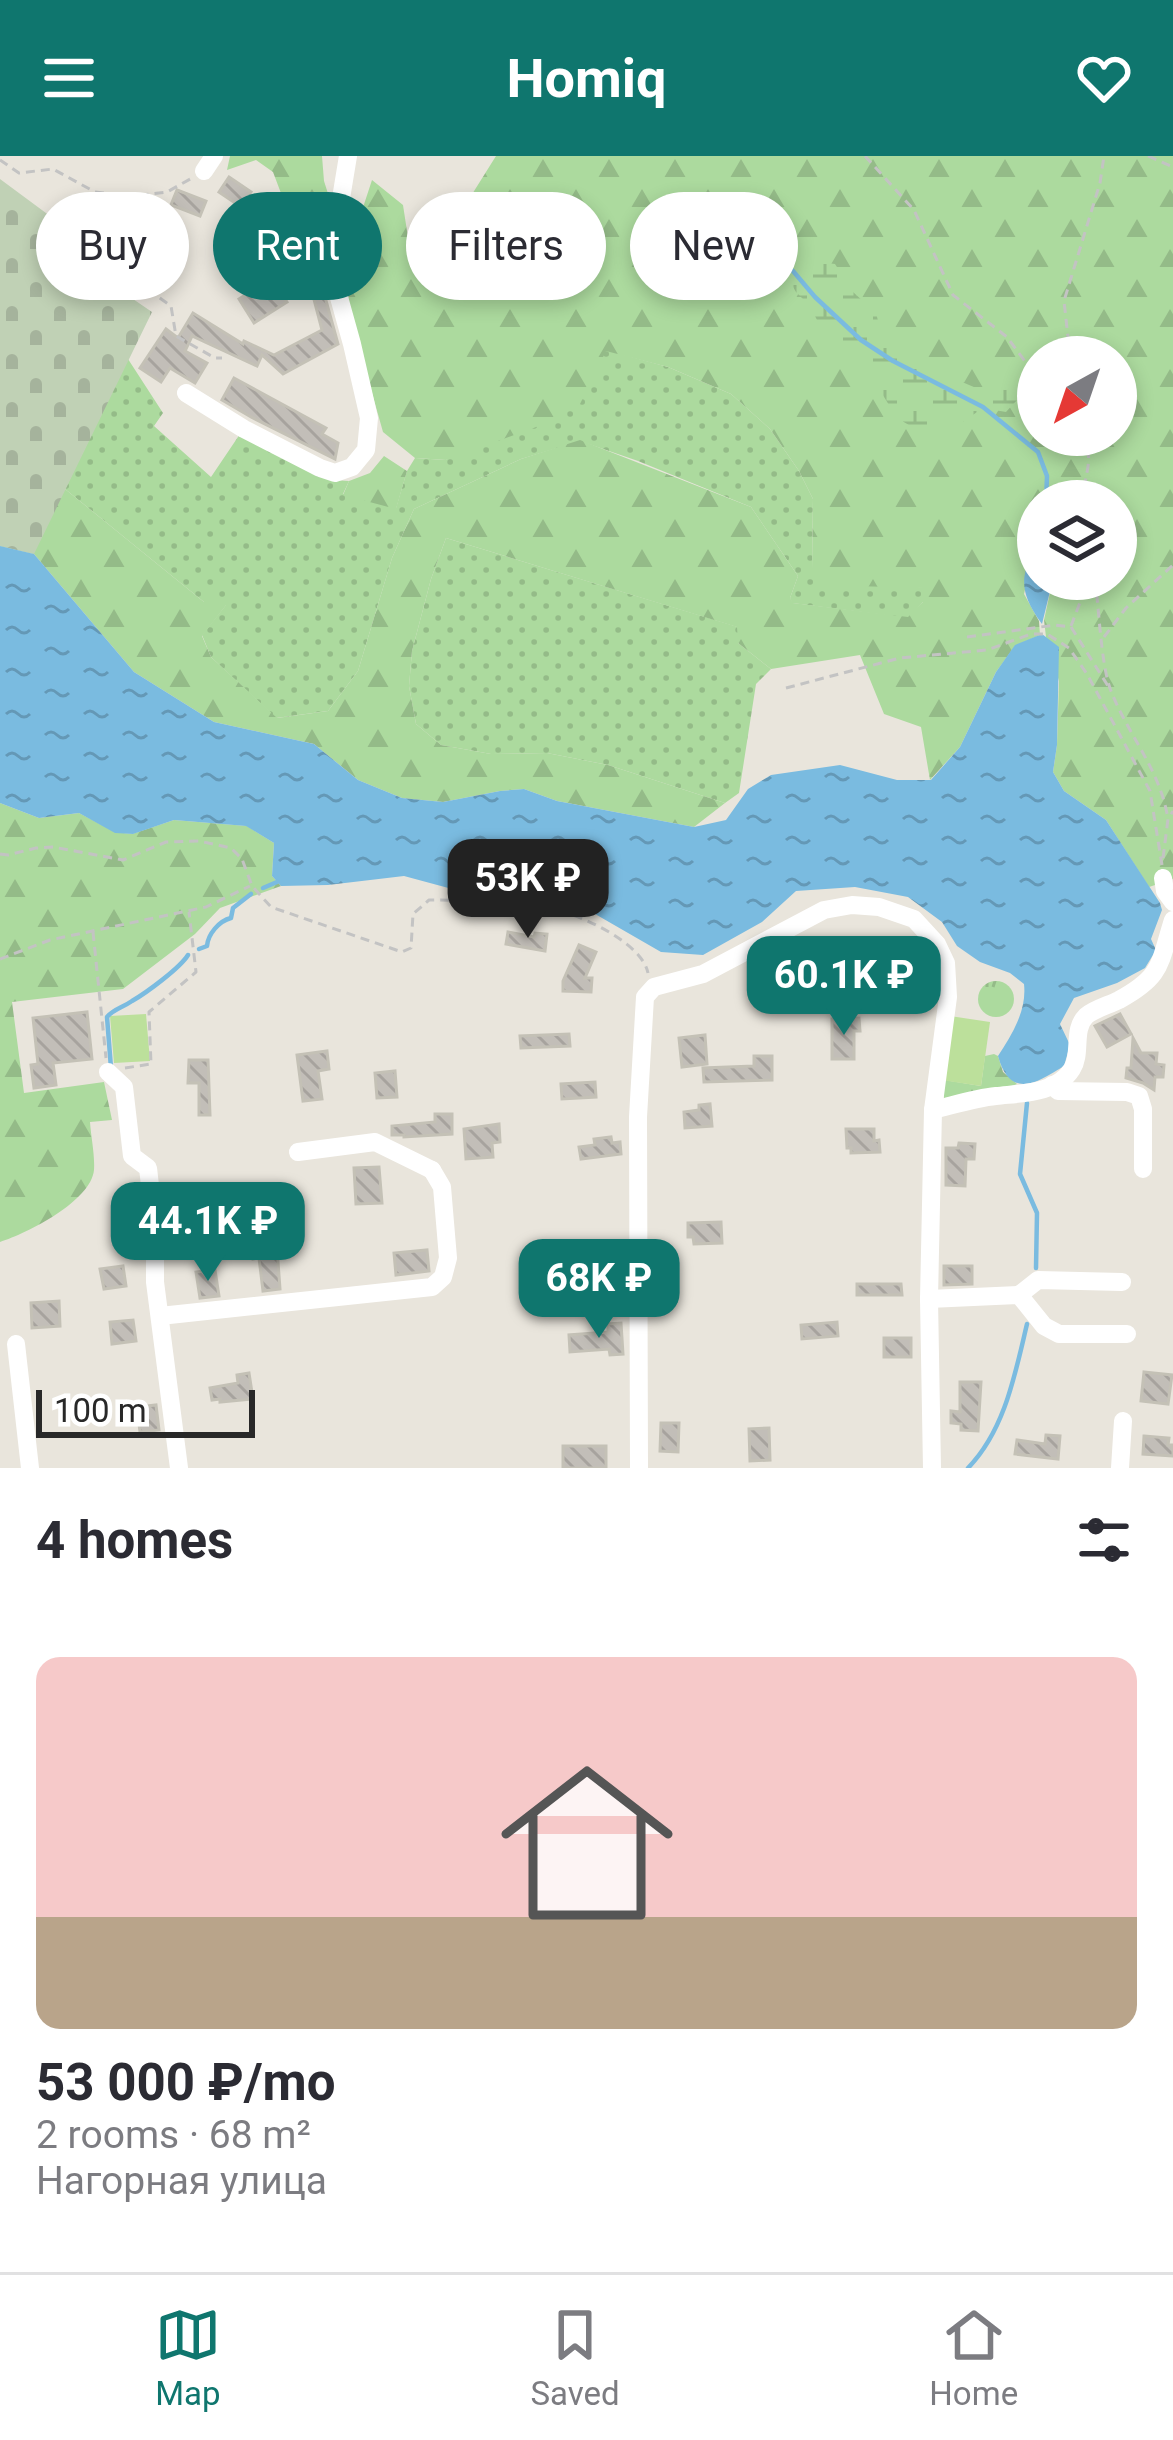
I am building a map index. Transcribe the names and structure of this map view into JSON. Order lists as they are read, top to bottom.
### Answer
{
  "scale_bar": "100 m",
  "north": "bottom left",
  "page": {
    "header": "Homiq",
    "chip": [
      "Buy",
      "Rent",
      "Filters",
      "New"
    ],
    "price": [
      "53K ₽",
      "60.1K ₽",
      "44.1K ₽",
      "68K ₽"
    ],
    "scale": "100 m",
    "heading": "4 homes",
    "list": [
      {
        "name": "53 000 ₽/mo",
        "note": "2 rooms · 68 m² · Нагорная улица"
      }
    ],
    "tabs": ["Map", "Saved", "Home"]
  }
}
